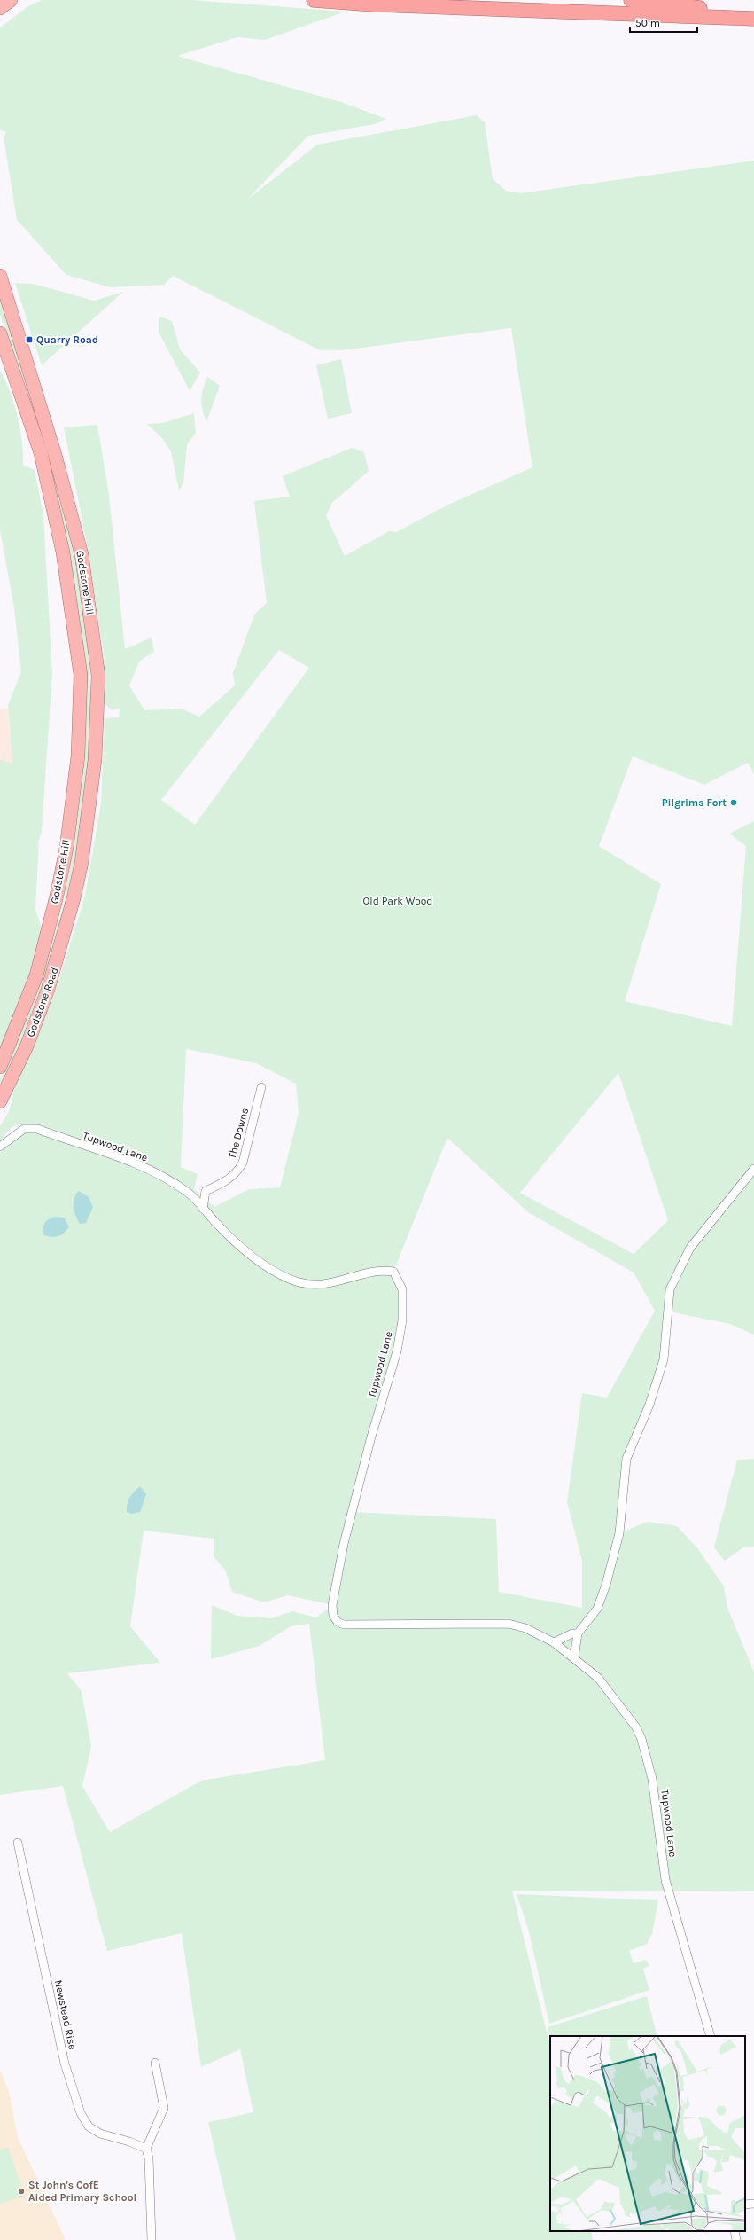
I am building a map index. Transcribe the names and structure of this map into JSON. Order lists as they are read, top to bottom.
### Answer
{
  "streets": {
    "highway": ["Godstone Hill", "Godstone Road"],
    "street": ["The Downs", "Tupwood Lane", "Newstead Rise"]
  },
  "crossings": [
    ["Godstone Hill", "Godstone Road"],
    ["The Downs", "Tupwood Lane"]
  ],
  "parks": ["Old Park Wood"],
  "places": {
    "transit": ["Quarry Road"],
    "other": ["Pilgrims Fort", "St John's CofE Aided Primary School"]
  },
  "scale_bar": "50 m"
}
